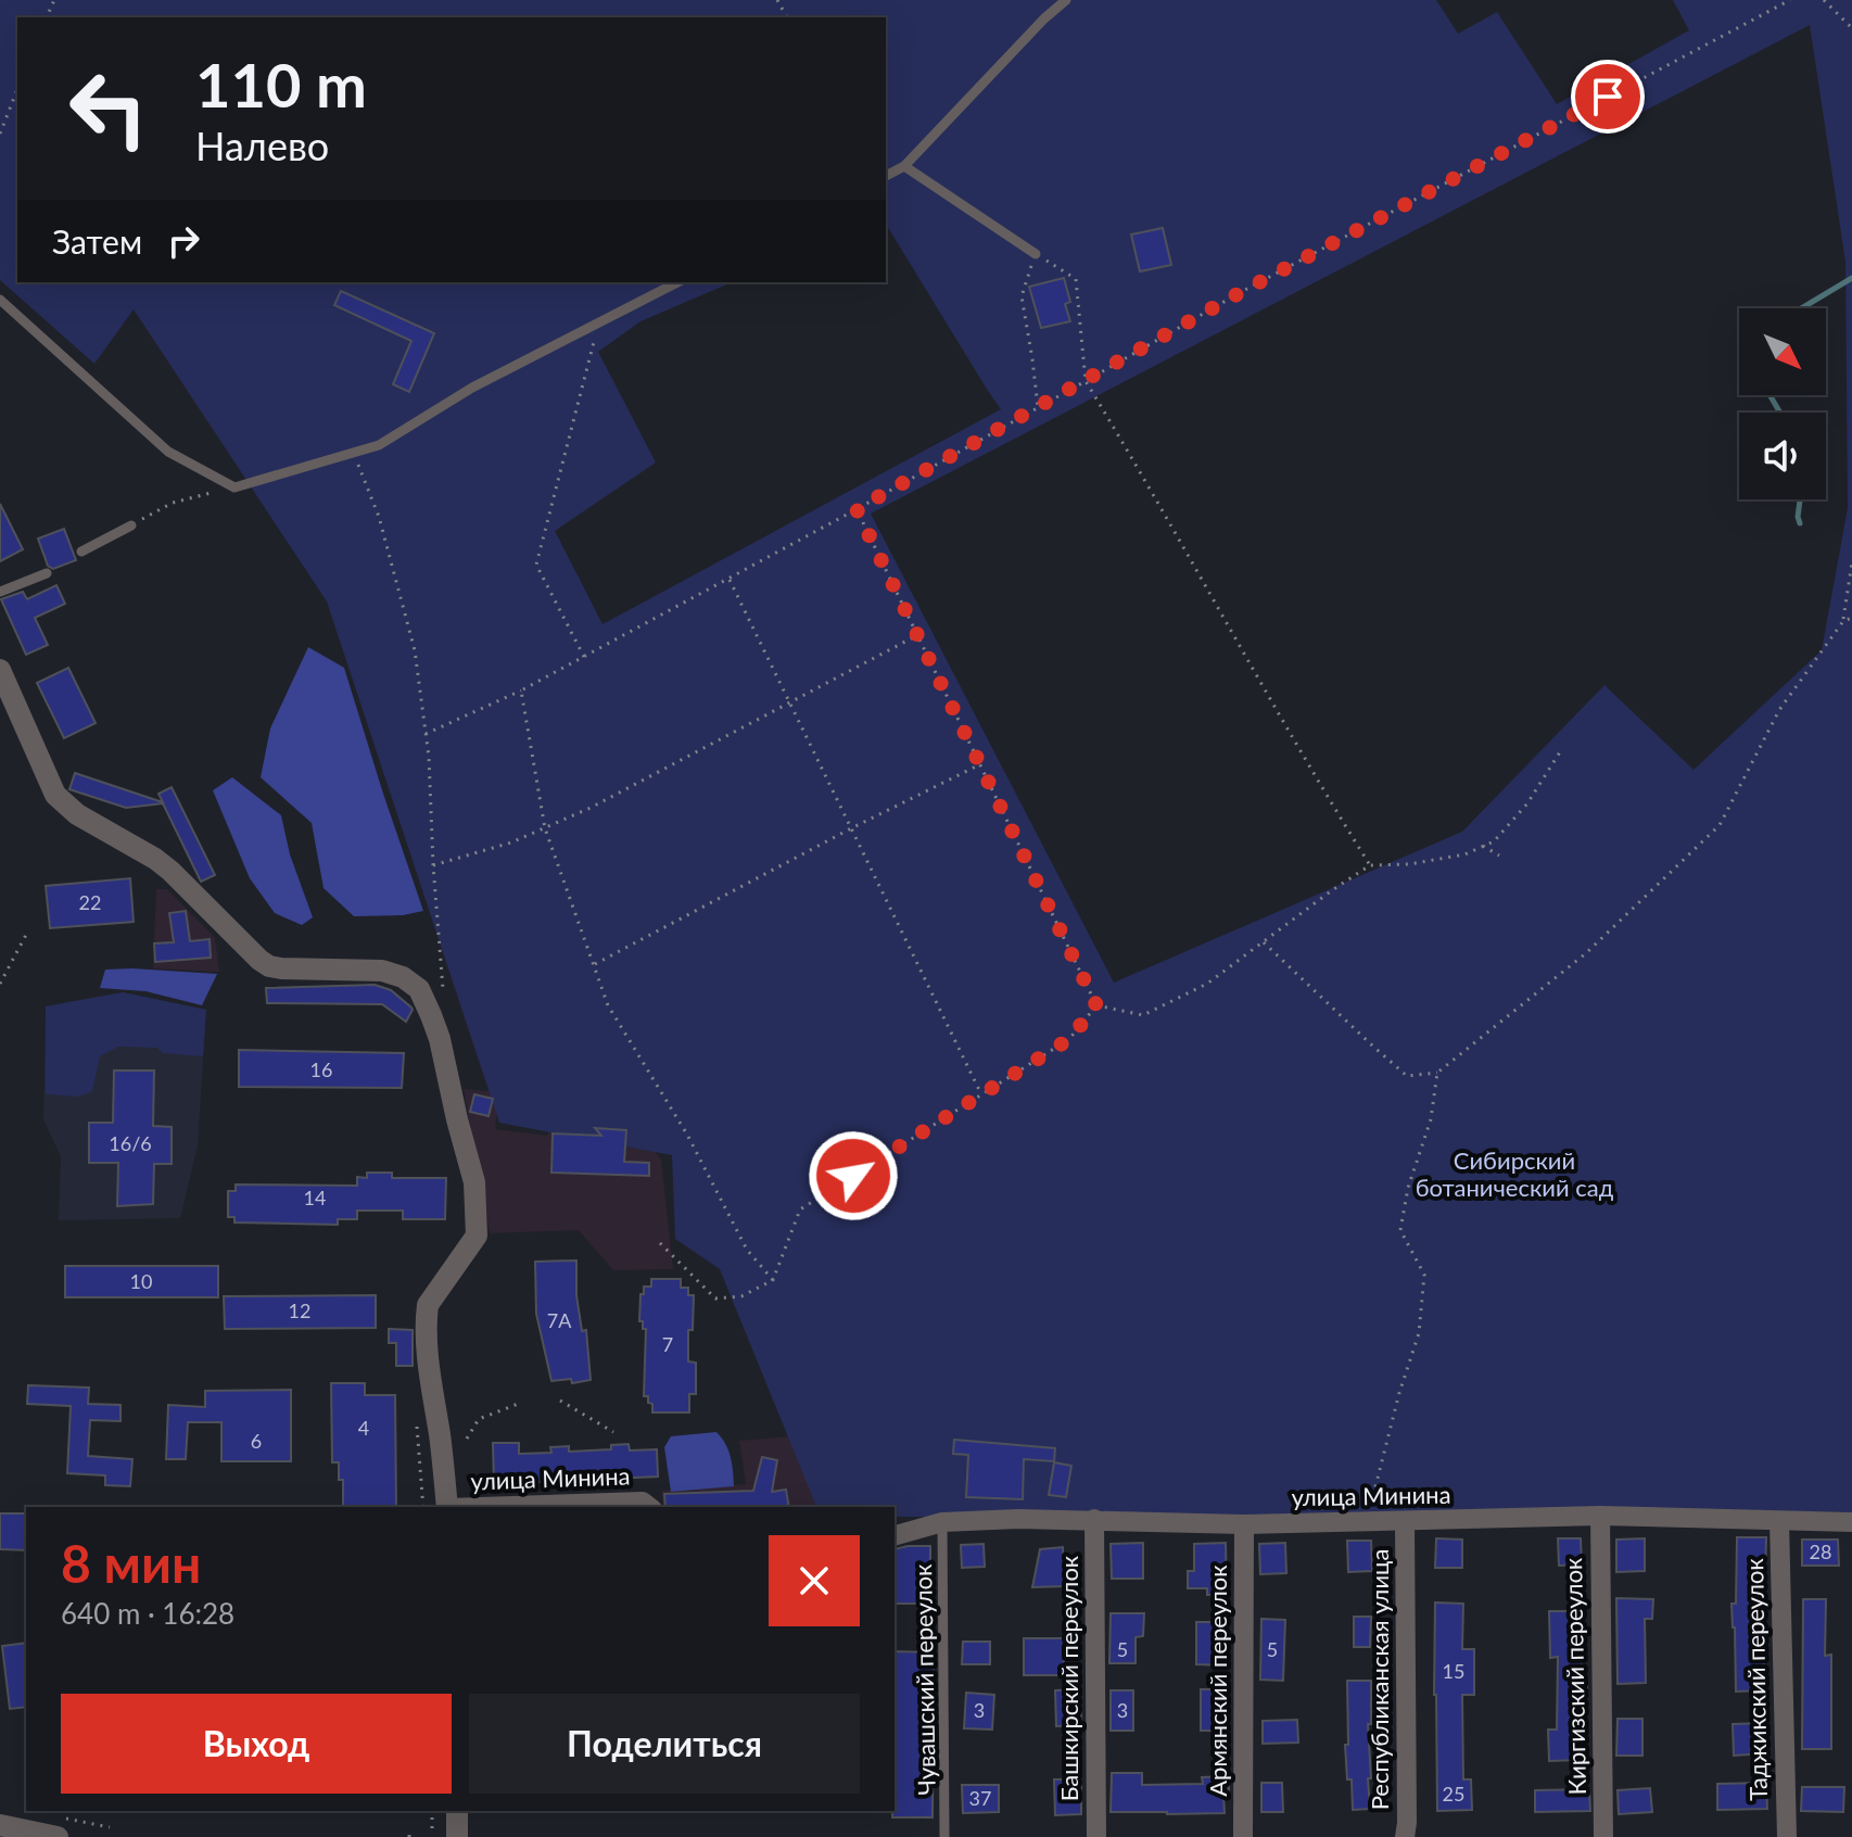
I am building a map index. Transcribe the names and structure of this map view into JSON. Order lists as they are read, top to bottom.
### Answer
{
  "streets": {
    "street": [
      "улица Минина",
      "Киргизский переулок",
      "Башкирский переулок",
      "Республиканская улица",
      "Таджикский переулок",
      "Армянский переулок"
    ],
    "lane": ["Чувашский переулок"]
  },
  "crossings": [
    ["улица Минина", "Киргизский переулок"],
    ["улица Минина", "Башкирский переулок"],
    ["улица Минина", "Чувашский переулок"],
    ["улица Минина", "Республиканская улица"],
    ["улица Минина", "Таджикский переулок"],
    ["улица Минина", "Армянский переулок"]
  ],
  "parks": ["Сибирский ботанический сад"],
  "house_numbers": [
    "22",
    "16",
    "16/6",
    "14",
    "10",
    "12",
    "7А",
    "7",
    "4",
    "6",
    "28",
    "5",
    "5",
    "15",
    "3",
    "3",
    "25",
    "37"
  ],
  "north": "bottom right",
  "page": {
    "turn": ["110 m", "Налево"],
    "then": "Затем",
    "heading": ["8 мин", "640 m · 16:28"],
    "buttons": ["Выход", "Поделиться"]
  }
}
